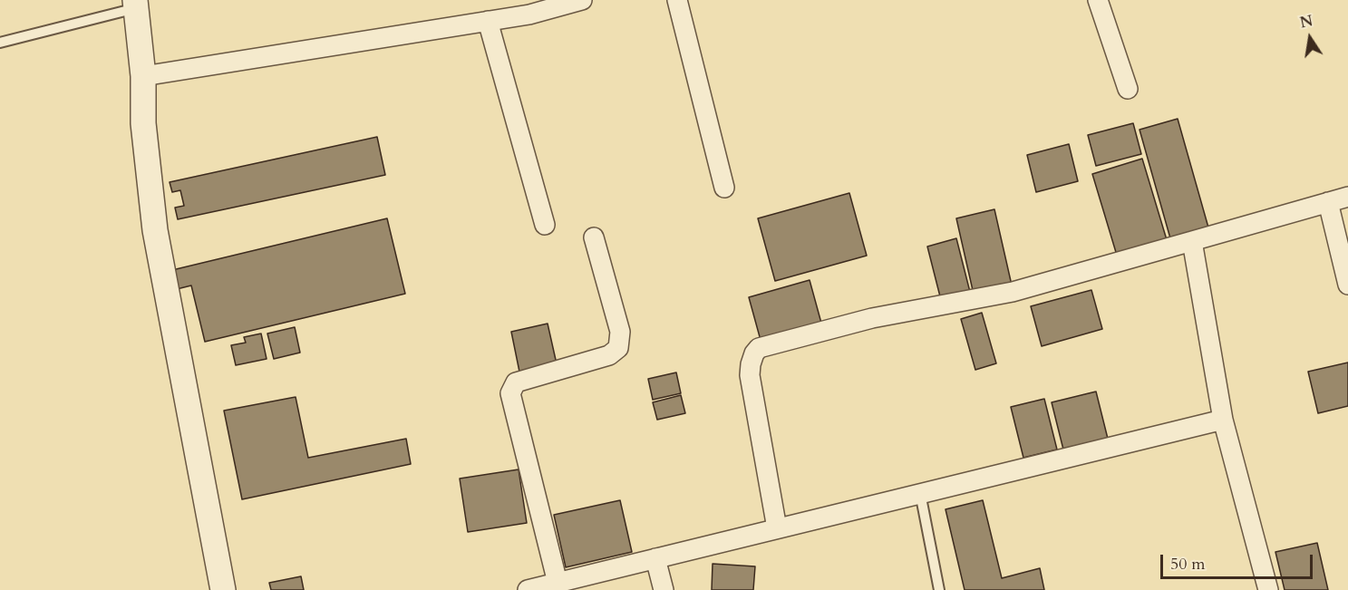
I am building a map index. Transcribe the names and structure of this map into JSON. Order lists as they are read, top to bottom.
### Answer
{
  "scale_bar": "50 m",
  "north": "top"
}
